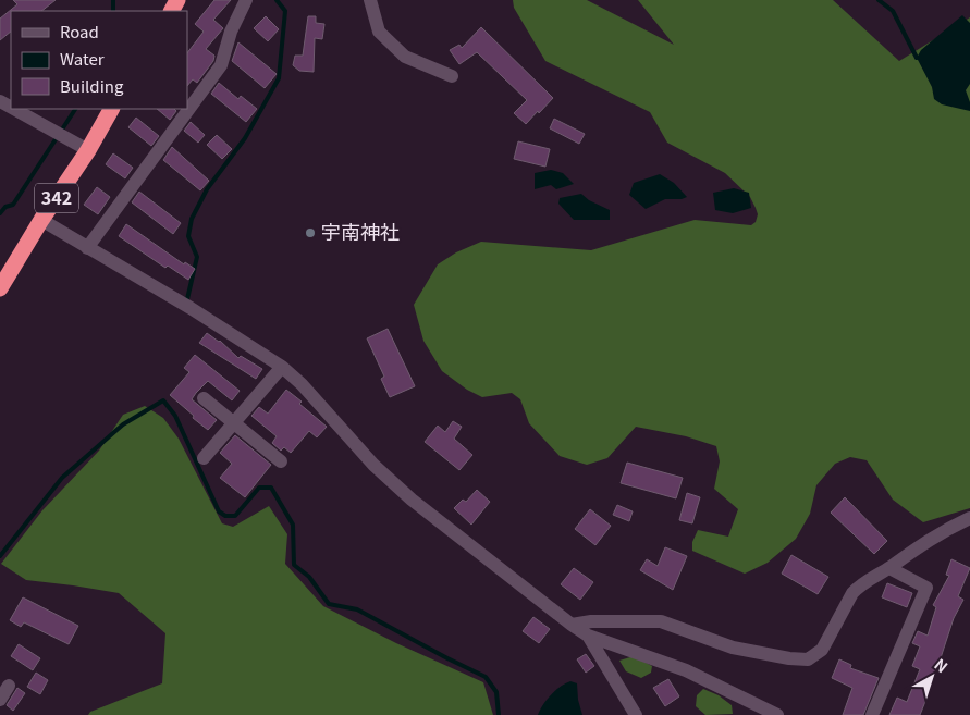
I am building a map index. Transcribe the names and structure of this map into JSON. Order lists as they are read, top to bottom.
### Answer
{
  "streets": {
    "highway": ["342"]
  },
  "places": ["宇南神社"],
  "legend": ["Road", "Water", "Building"],
  "north": "top right"
}
